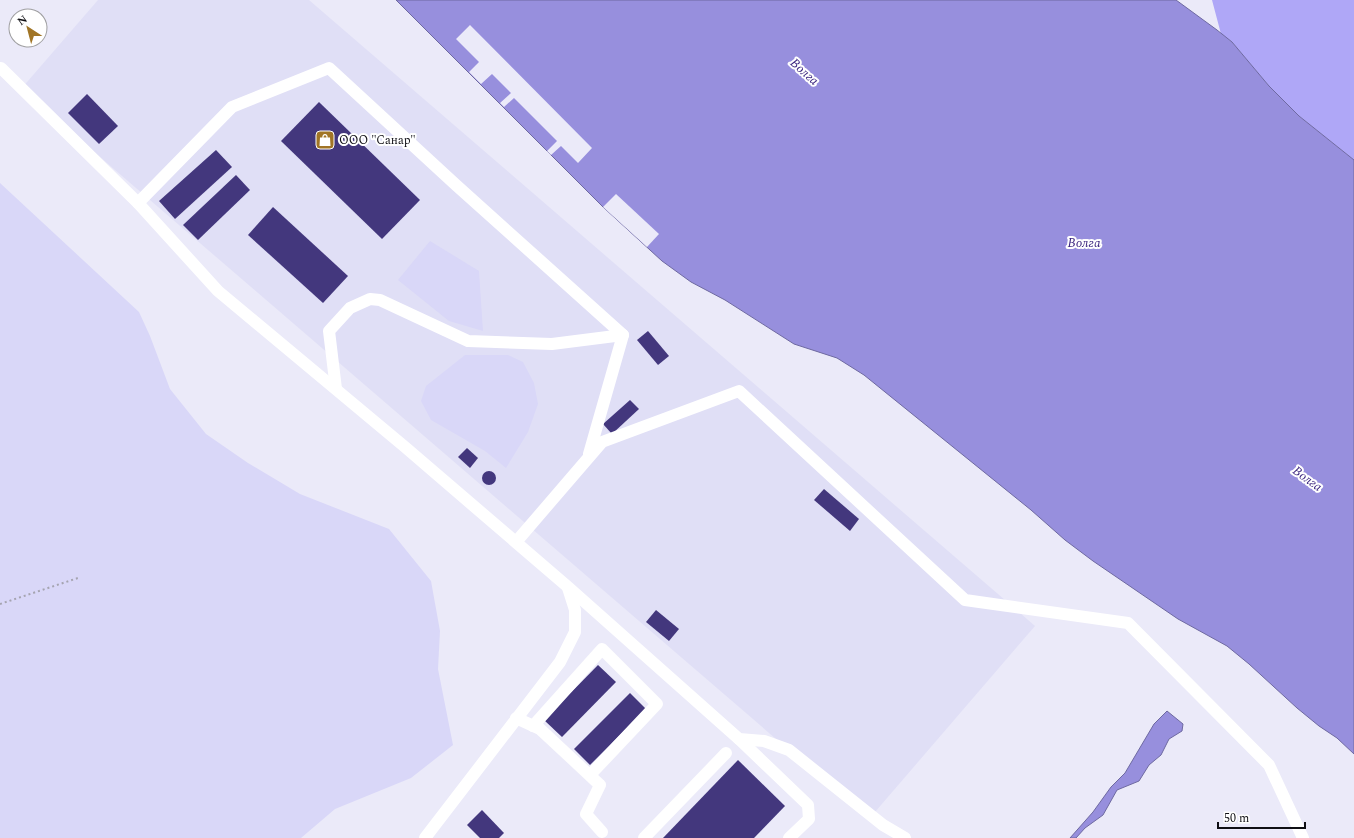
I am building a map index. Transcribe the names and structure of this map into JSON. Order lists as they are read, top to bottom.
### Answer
{
  "water": ["Волга"],
  "places": {
    "shop": ["ООО \"Санар\""]
  },
  "scale_bar": "50 m",
  "north": "top left"
}
